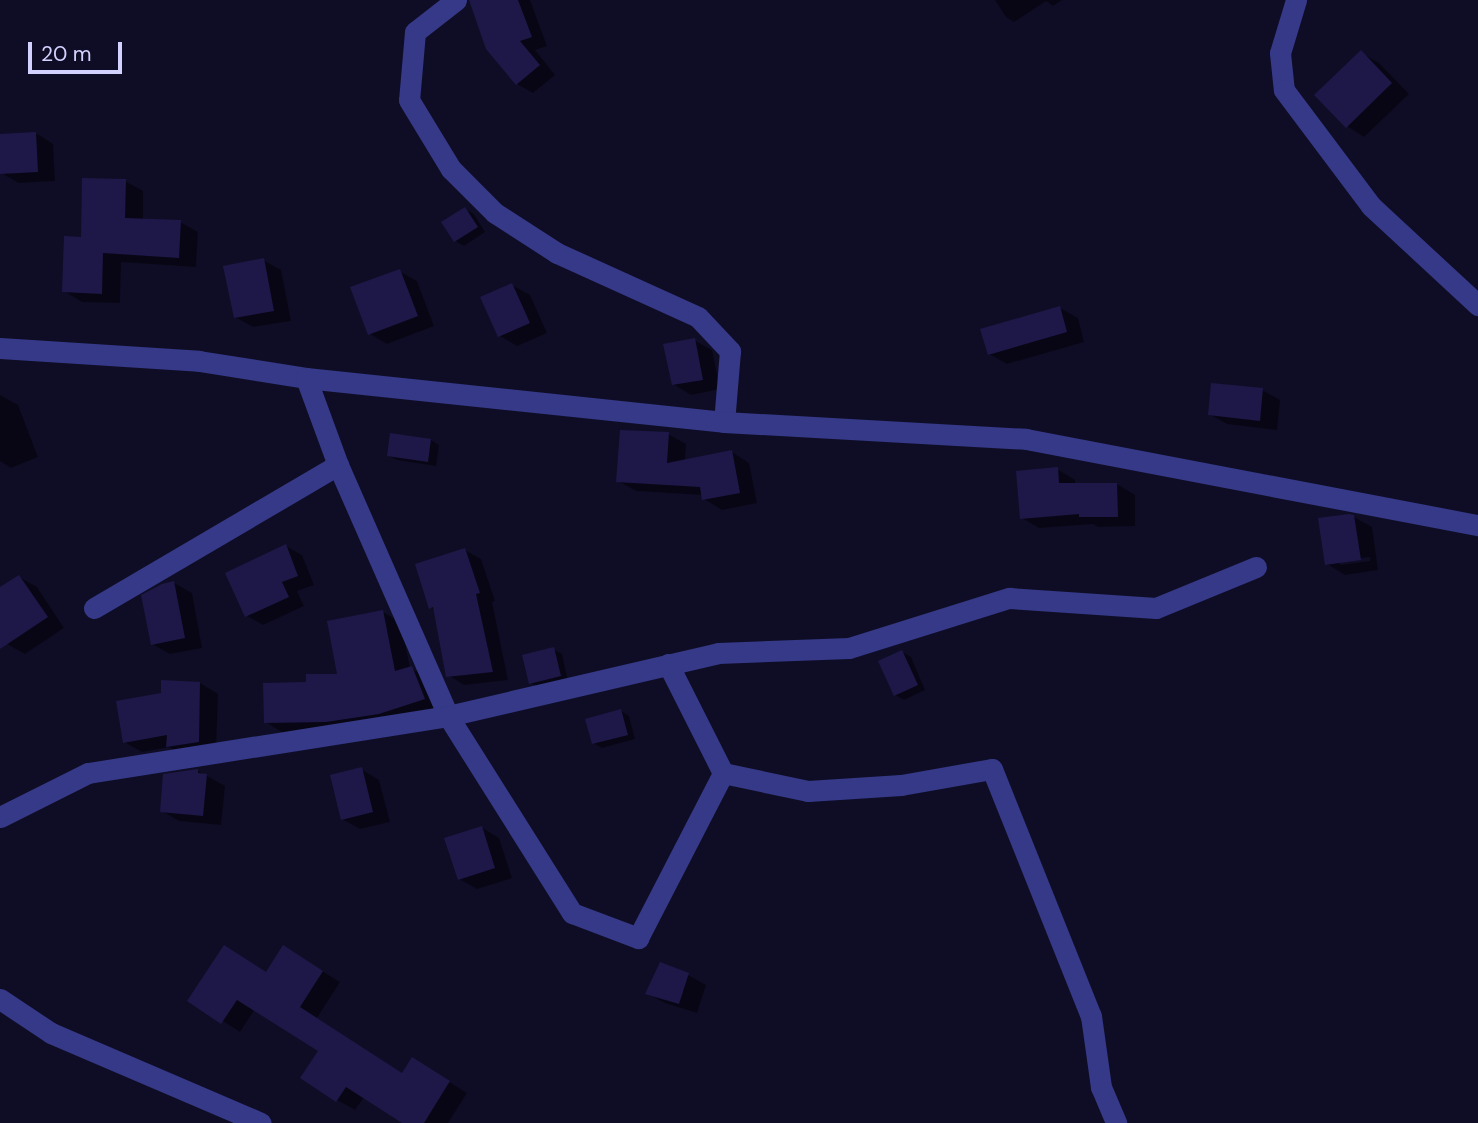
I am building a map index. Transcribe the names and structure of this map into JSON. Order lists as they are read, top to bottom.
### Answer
{
  "scale_bar": "20 m"
}
